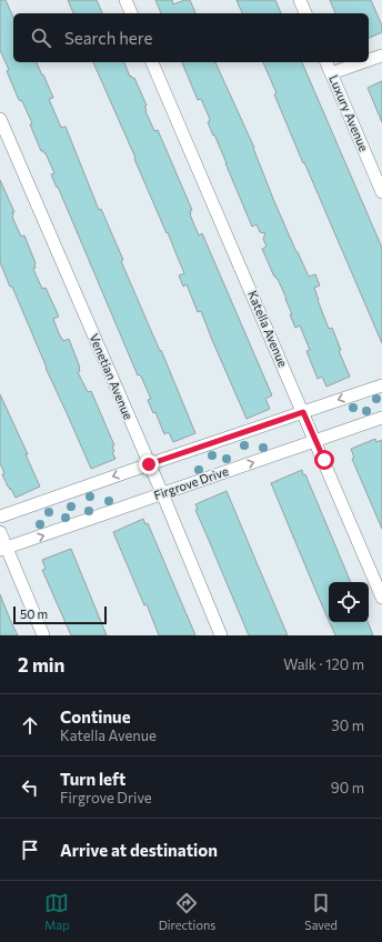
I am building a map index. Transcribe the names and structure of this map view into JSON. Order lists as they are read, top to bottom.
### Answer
{
  "streets": {
    "street": [
      "Luxury Avenue",
      "Katella Avenue",
      "Venetian Avenue",
      "Firgrove Drive"
    ]
  },
  "crossings": [
    ["Katella Avenue", "Firgrove Drive"],
    ["Venetian Avenue", "Firgrove Drive"]
  ],
  "scale_bar": "50 m",
  "page": {
    "search": "Search here",
    "scale": "50 m",
    "heading": ["2 min", "Walk · 120 m"],
    "list": [
      ["Continue", "Katella Avenue", "30 m"],
      ["Turn left", "Firgrove Drive", "90 m"],
      "Arrive at destination"
    ],
    "nav": ["Map", "Directions", "Saved"]
  }
}
